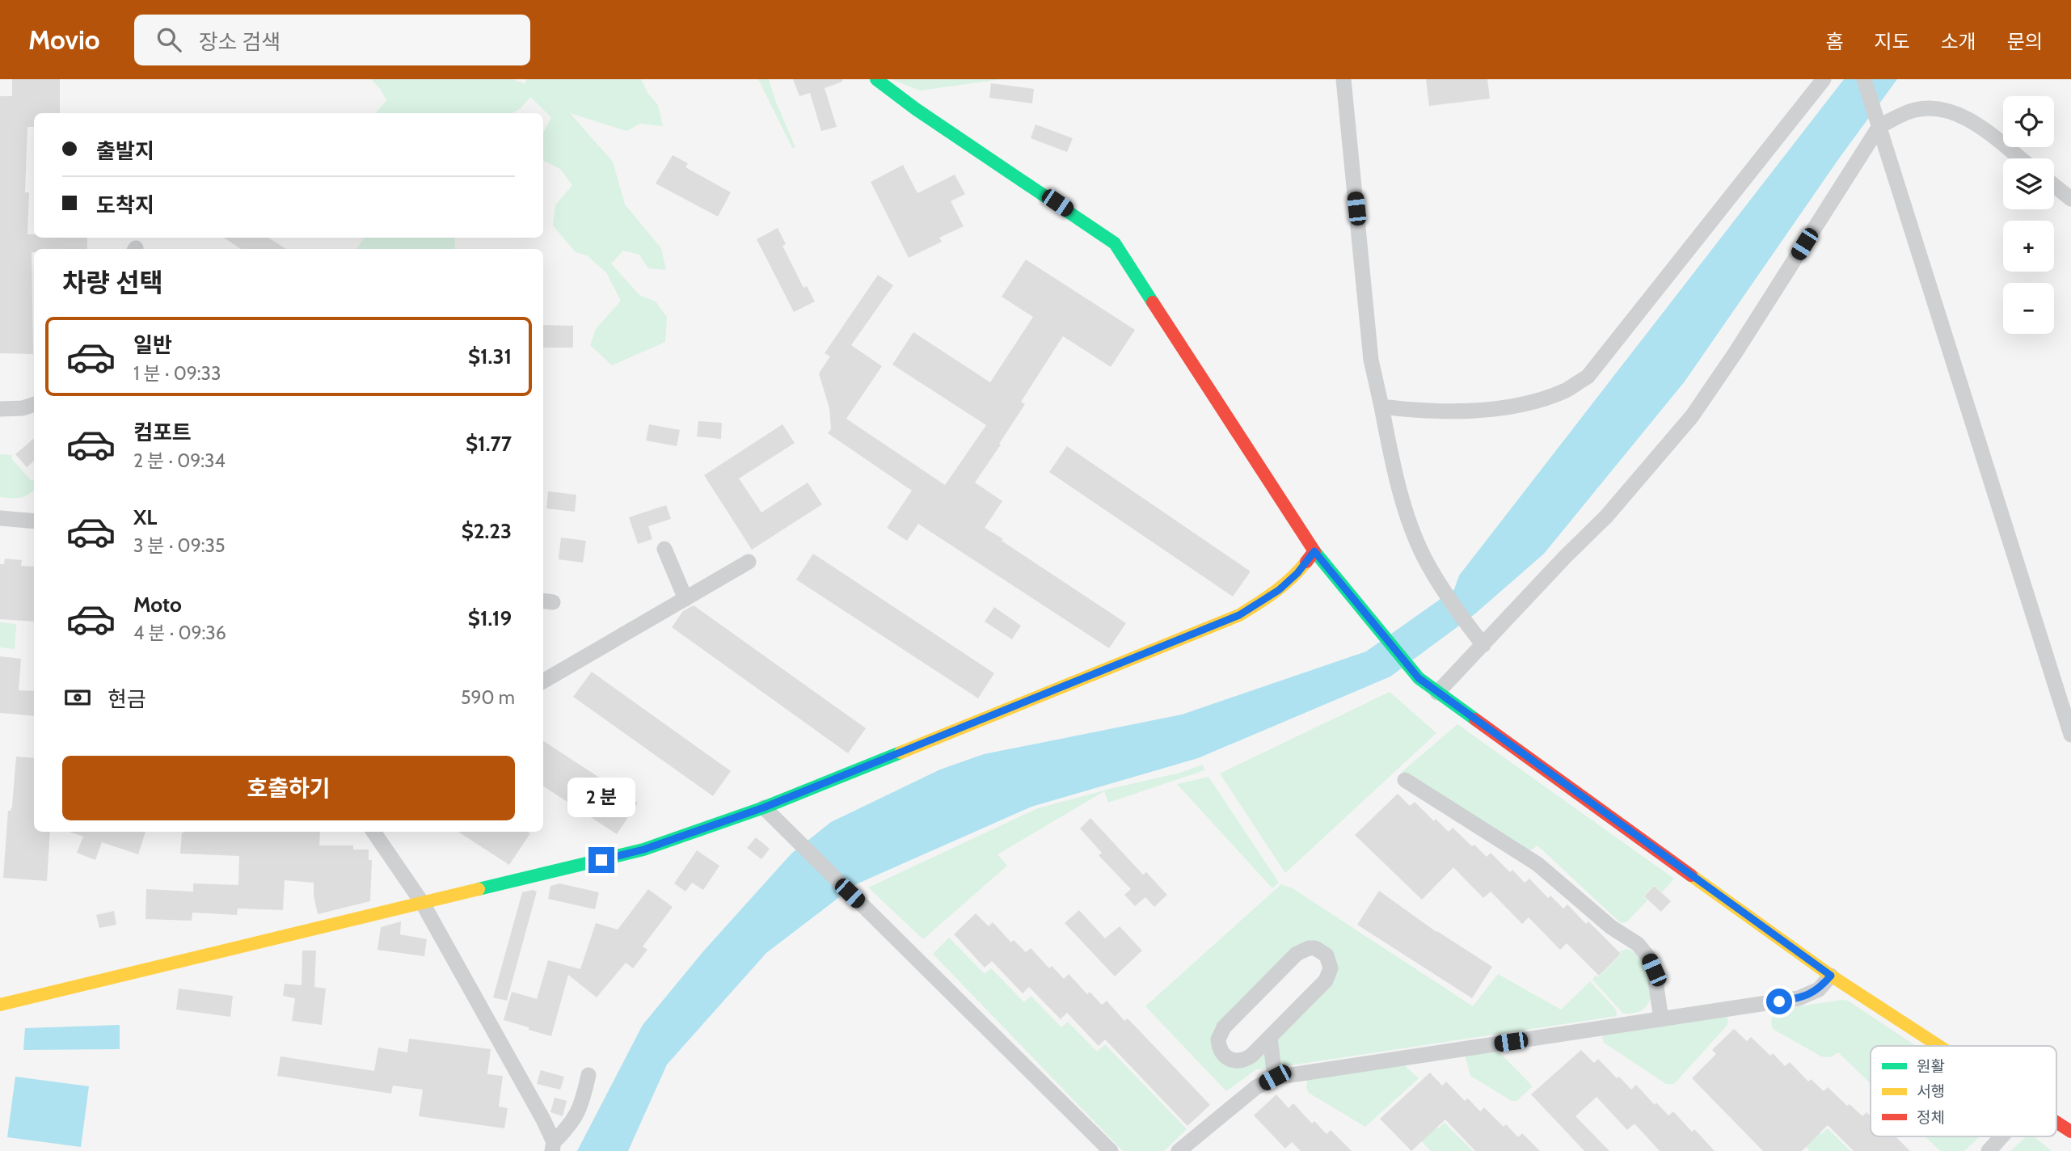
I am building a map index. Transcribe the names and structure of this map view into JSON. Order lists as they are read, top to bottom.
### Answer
{
  "legend": ["원활", "서행", "정체"],
  "page": {
    "header": "Movio",
    "search": "장소 검색",
    "nav": [
      "홈",
      "지도",
      "소개",
      "문의"
    ],
    "map_buttons": ["+", "−"],
    "banner": ["출발지", "도착지"],
    "heading": "차량 선택",
    "list": [
      {
        "name": "일반",
        "note": "1 분 · 09:33",
        "value": "$1.31"
      },
      {
        "name": "컴포트",
        "note": "2 분 · 09:34",
        "value": "$1.77"
      },
      {
        "name": "XL",
        "note": "3 분 · 09:35",
        "value": "$2.23"
      },
      {
        "name": "Moto",
        "note": "4 분 · 09:36",
        "value": "$1.19"
      }
    ],
    "pay": ["현금", "590 m"],
    "buttons": "호출하기",
    "bubble": "2 분"
  }
}
